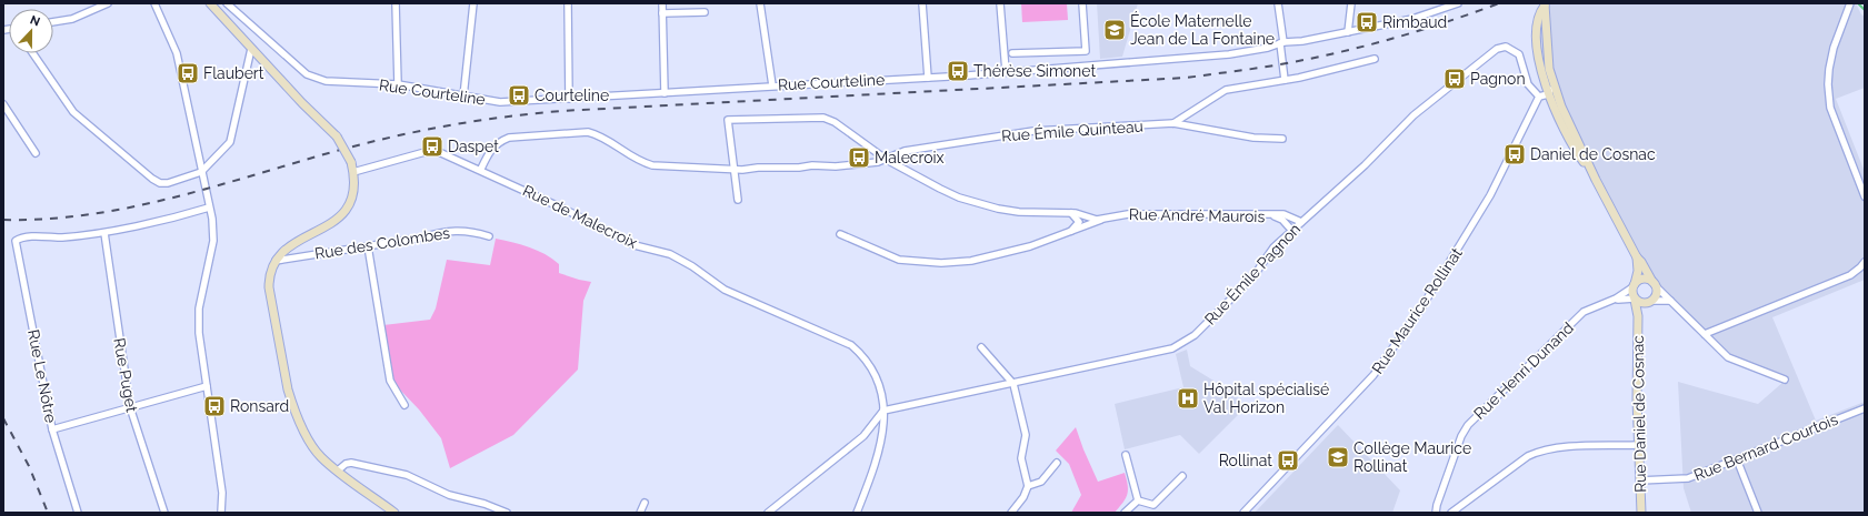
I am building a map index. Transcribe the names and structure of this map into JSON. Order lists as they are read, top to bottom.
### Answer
{
  "streets": {
    "street": [
      "Rue Courteline",
      "Rue Émile Quinteau",
      "Rue André Maurois",
      "Rue de Malecroix",
      "Rue des Colombes",
      "Rue Émile Pagnon",
      "Rue Maurice Rollinat",
      "Rue Henri Dunand",
      "Rue Puget",
      "Rue Le Nôtre",
      "Rue Daniel de Cosnac",
      "Rue Bernard Courtois"
    ]
  },
  "crossings": [
    ["Rue Émile Quinteau", "Rue André Maurois"],
    ["Rue André Maurois", "Rue Émile Pagnon"],
    ["Rue de Malecroix", "Rue Émile Pagnon"],
    ["Rue Émile Pagnon", "Rue Maurice Rollinat"],
    ["Rue Henri Dunand", "Rue Daniel de Cosnac"],
    ["Rue Puget", "Rue Le Nôtre"],
    ["Rue Daniel de Cosnac", "Rue Bernard Courtois"]
  ],
  "places": {
    "bus stop": [
      "Rimbaud",
      "Thérèse Simonet",
      "Flaubert",
      "Pagnon",
      "Courteline",
      "Daspet",
      "Daniel de Cosnac",
      "Malecroix",
      "Ronsard",
      "Rollinat"
    ],
    "school or university": ["École Maternelle Jean de La Fontaine", "Collège Maurice Rollinat"],
    "hospital": ["Hôpital spécialisé Val Horizon"]
  },
  "north": "top"
}
